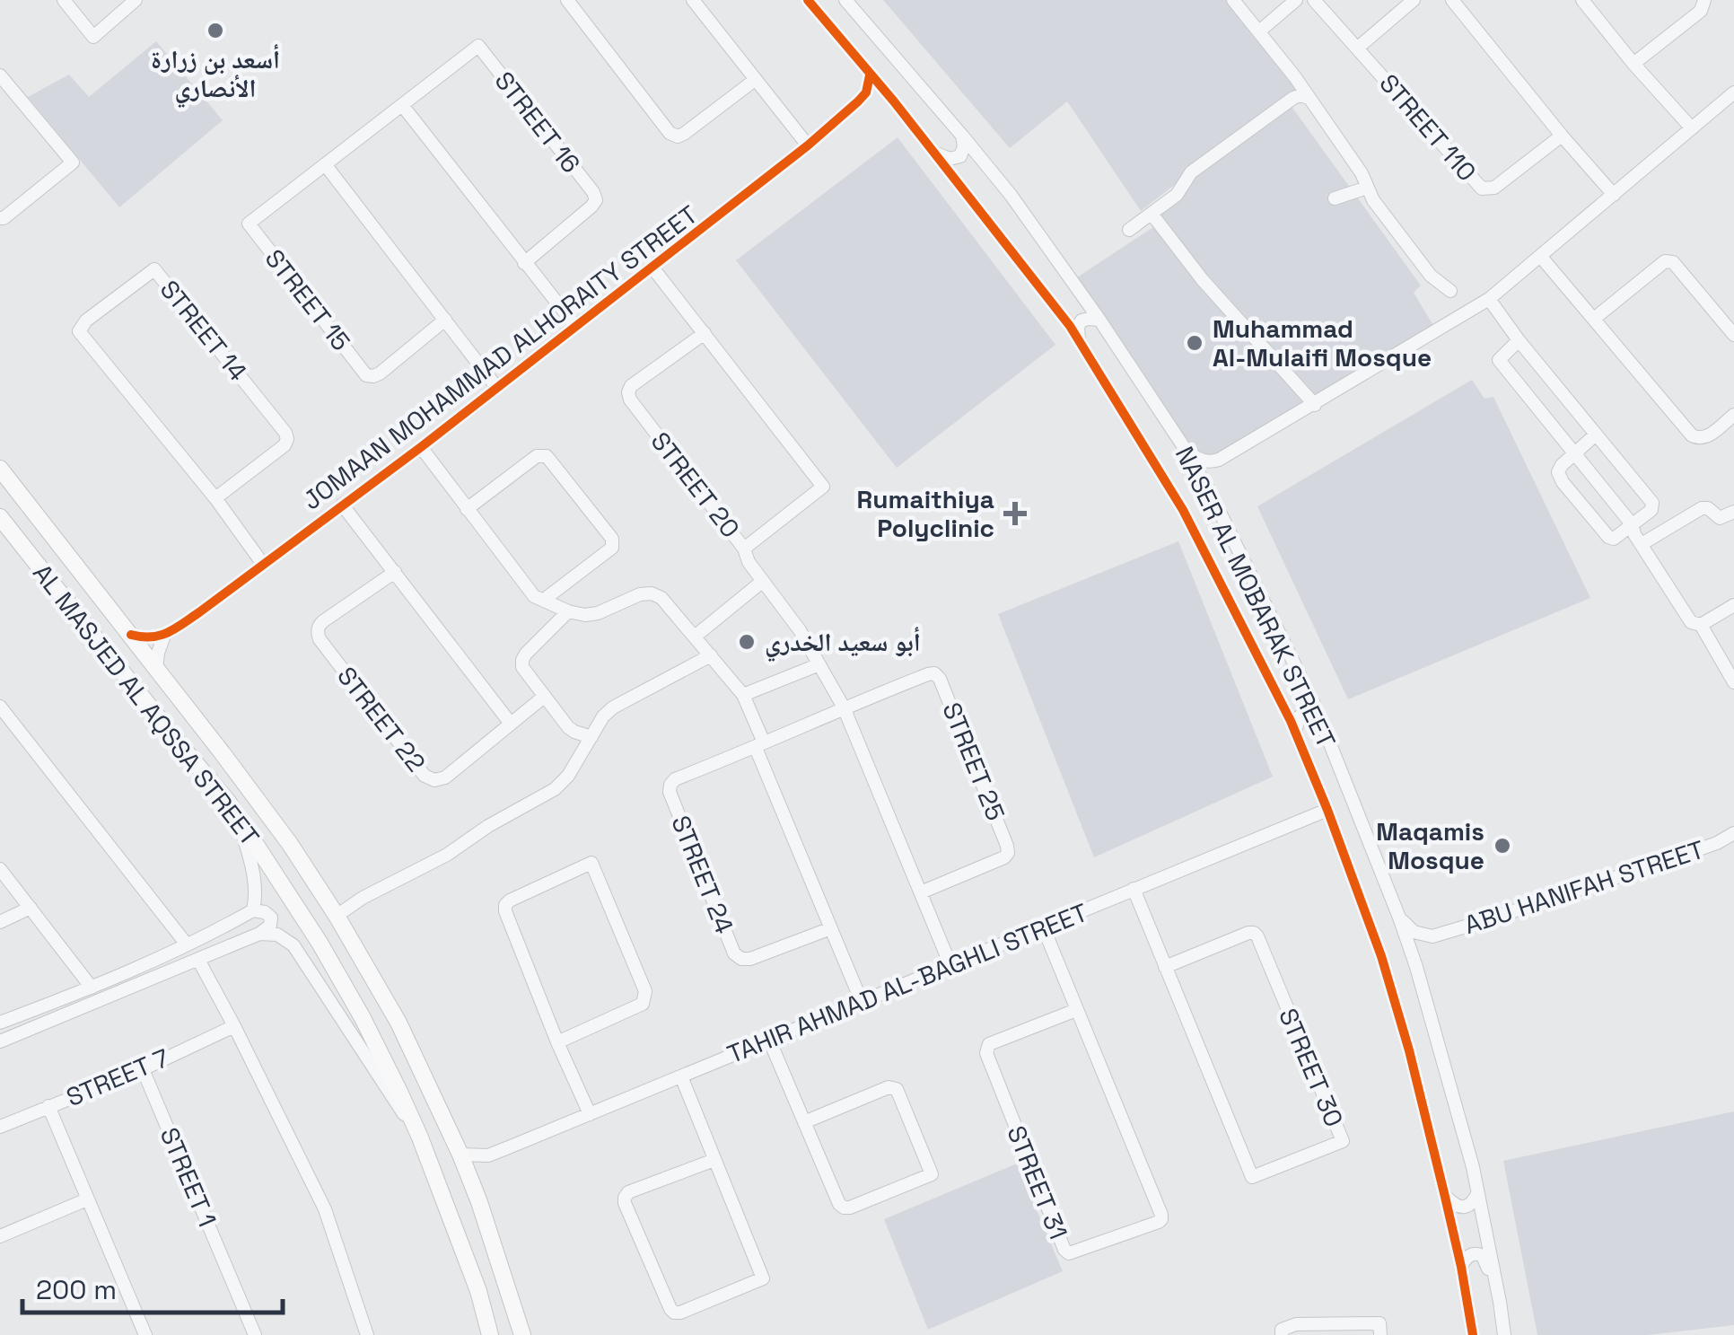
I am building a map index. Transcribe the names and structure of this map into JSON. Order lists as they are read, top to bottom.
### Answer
{
  "streets": {
    "main road": ["AL MASJED AL AQSSA STREET"],
    "street": [
      "STREET 16",
      "STREET 110",
      "STREET 15",
      "STREET 14",
      "JOMAAN MOHAMMAD ALHORAITY STREET",
      "STREET 20",
      "NASER AL MOBARAK STREET",
      "STREET 22",
      "STREET 25",
      "STREET 24",
      "ABU HANIFAH STREET",
      "TAHIR AHMAD AL-BAGHLI STREET",
      "STREET 30",
      "STREET 7",
      "STREET 1",
      "STREET 31"
    ]
  },
  "crossings": [
    ["STREET 16", "STREET 15"],
    ["STREET 14", "JOMAAN MOHAMMAD ALHORAITY STREET"],
    ["JOMAAN MOHAMMAD ALHORAITY STREET", "STREET 20"],
    ["JOMAAN MOHAMMAD ALHORAITY STREET", "NASER AL MOBARAK STREET"],
    ["NASER AL MOBARAK STREET", "ABU HANIFAH STREET"],
    ["NASER AL MOBARAK STREET", "TAHIR AHMAD AL-BAGHLI STREET"],
    ["AL MASJED AL AQSSA STREET", "TAHIR AHMAD AL-BAGHLI STREET"],
    ["STREET 25", "STREET 24"],
    ["TAHIR AHMAD AL-BAGHLI STREET", "STREET 30"],
    ["TAHIR AHMAD AL-BAGHLI STREET", "STREET 31"],
    ["STREET 7", "STREET 1"]
  ],
  "places": {
    "other": [
      "أسعد بن زرارة الأنصاري",
      "Muhammad Al-Mulaifi Mosque",
      "أبو سعيد الخدري",
      "Maqamis Mosque"
    ],
    "health": ["Rumaithiya Polyclinic"]
  },
  "scale_bar": "200 m"
}
